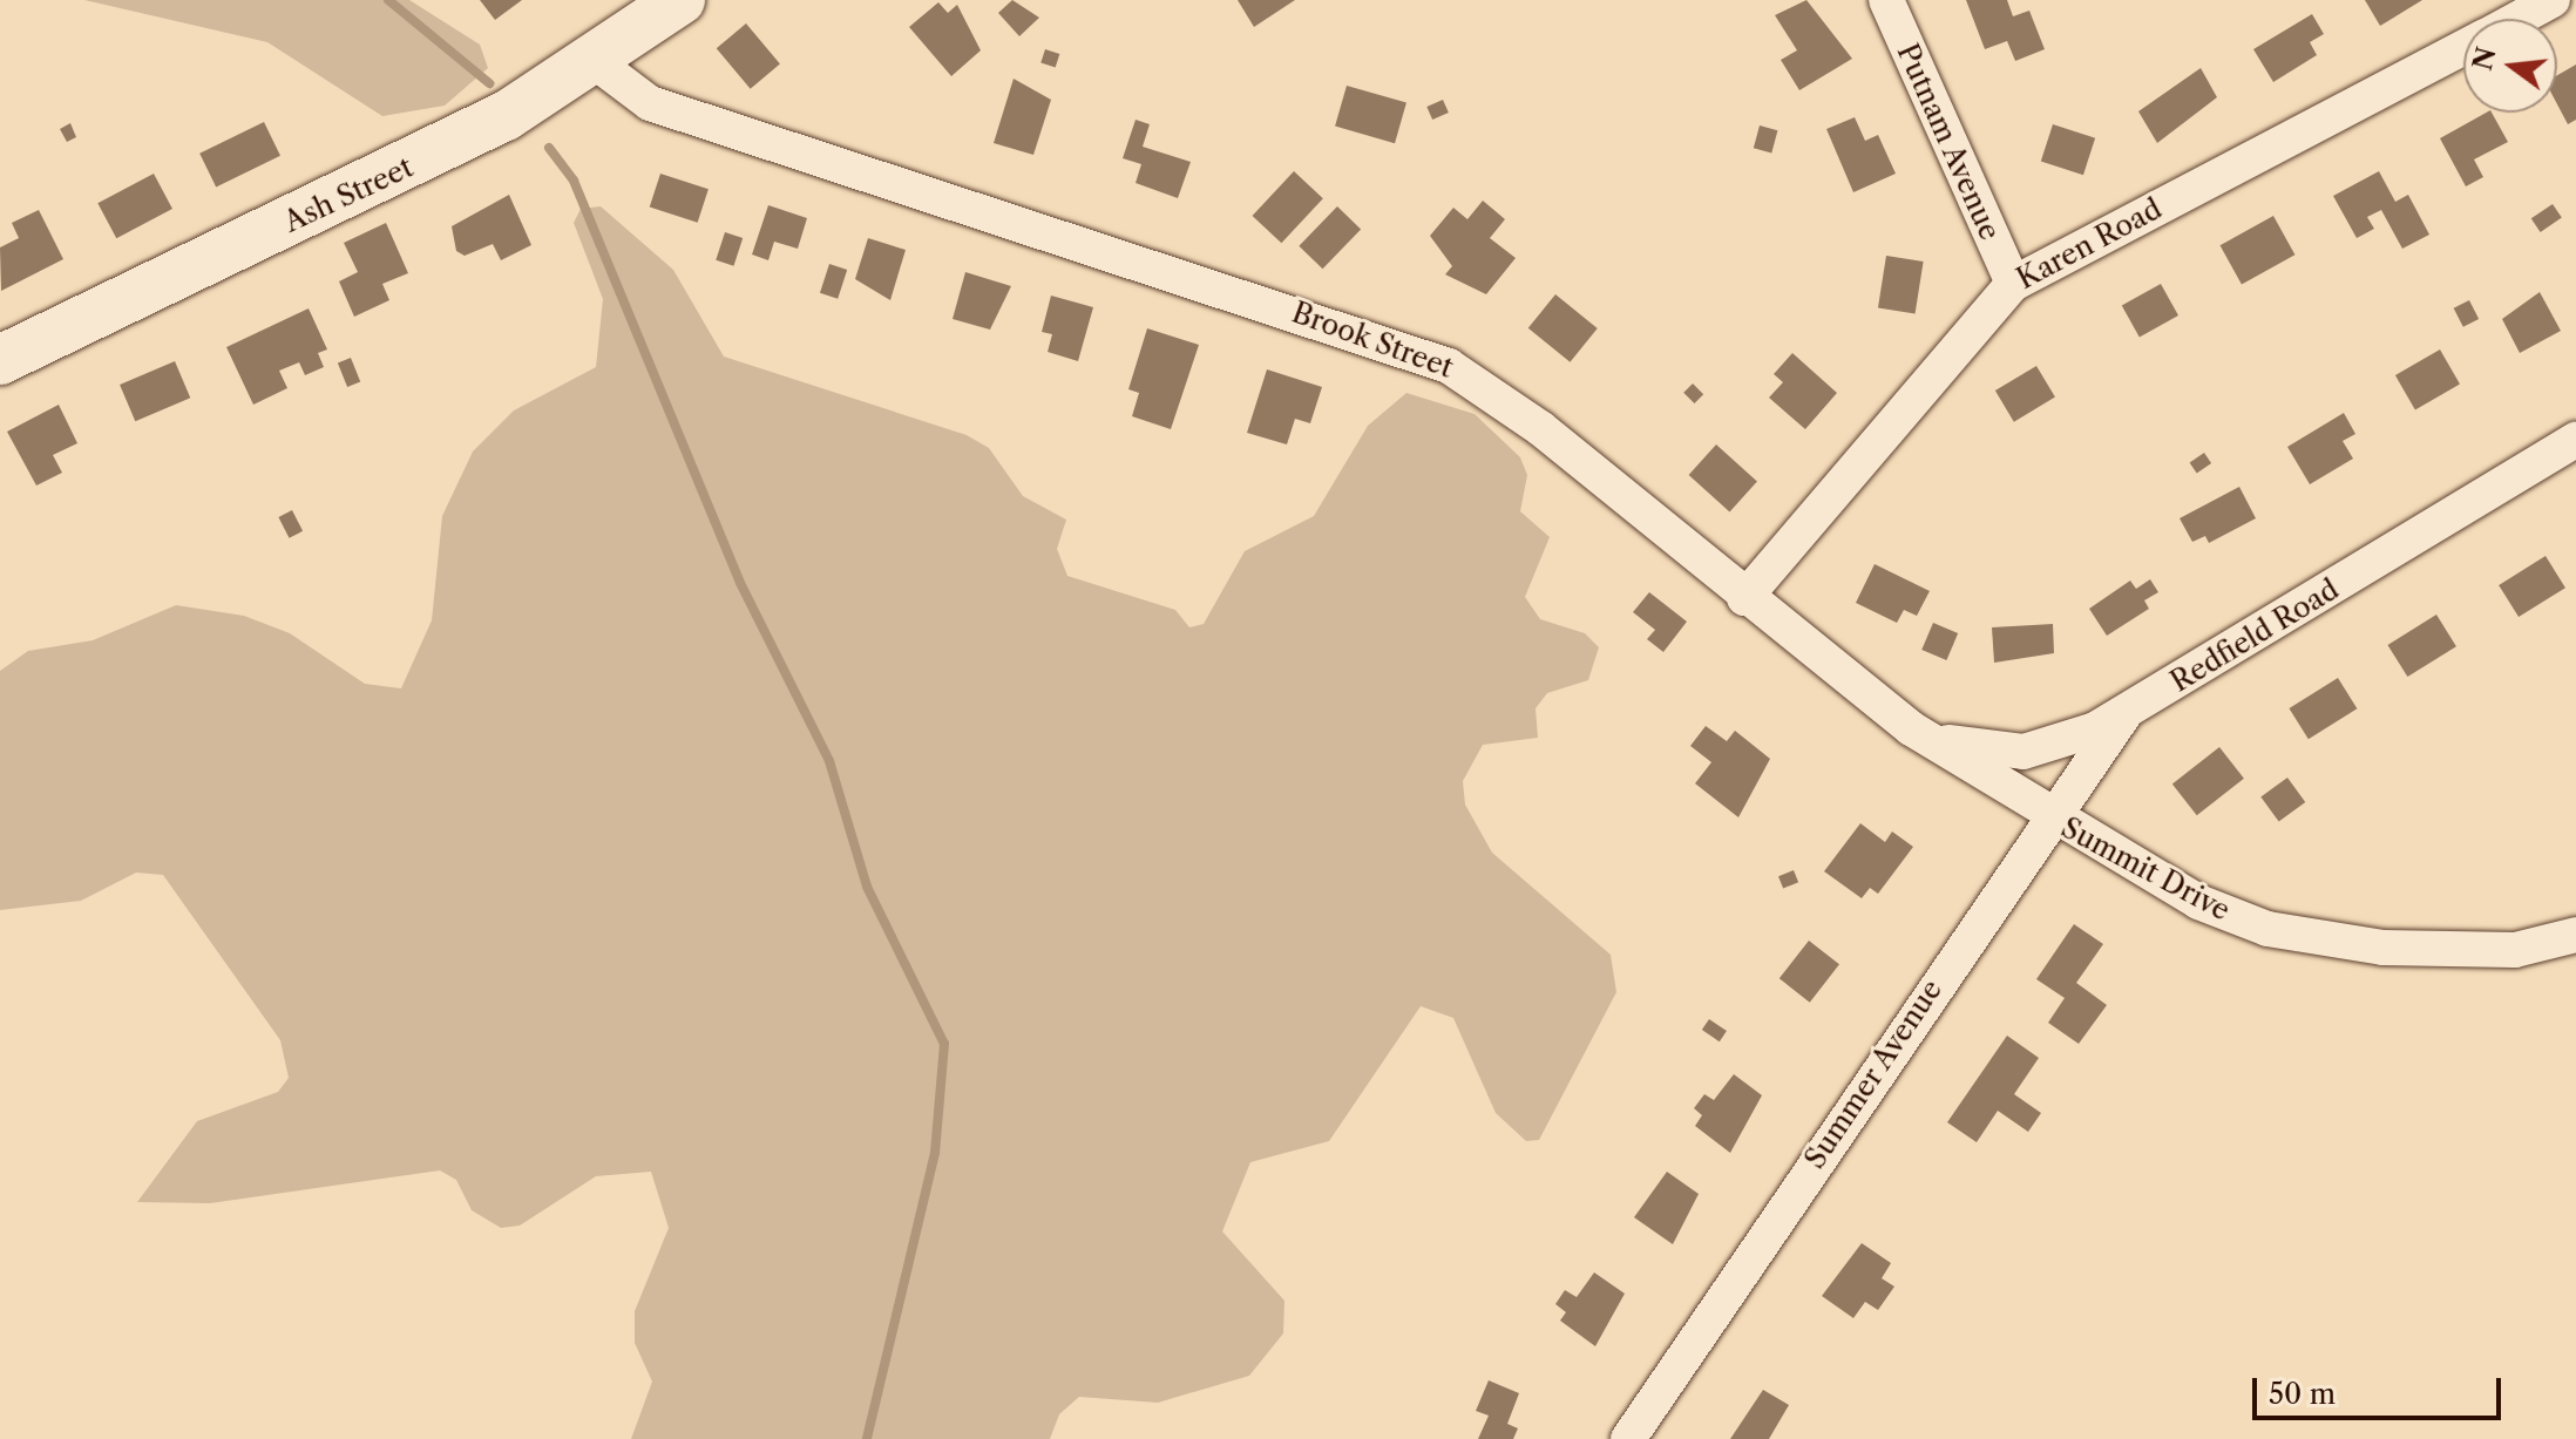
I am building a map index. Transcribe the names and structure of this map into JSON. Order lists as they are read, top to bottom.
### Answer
{
  "streets": {
    "street": [
      "Putnam Avenue",
      "Ash Street",
      "Karen Road",
      "Brook Street",
      "Redfield Road",
      "Summit Drive",
      "Summer Avenue"
    ]
  },
  "crossings": [
    ["Putnam Avenue", "Karen Road"],
    ["Ash Street", "Brook Street"],
    ["Karen Road", "Brook Street"],
    ["Brook Street", "Redfield Road"],
    ["Brook Street", "Summit Drive"],
    ["Brook Street", "Summer Avenue"],
    ["Redfield Road", "Summer Avenue"],
    ["Summit Drive", "Summer Avenue"]
  ],
  "scale_bar": "50 m",
  "north": "left"
}
